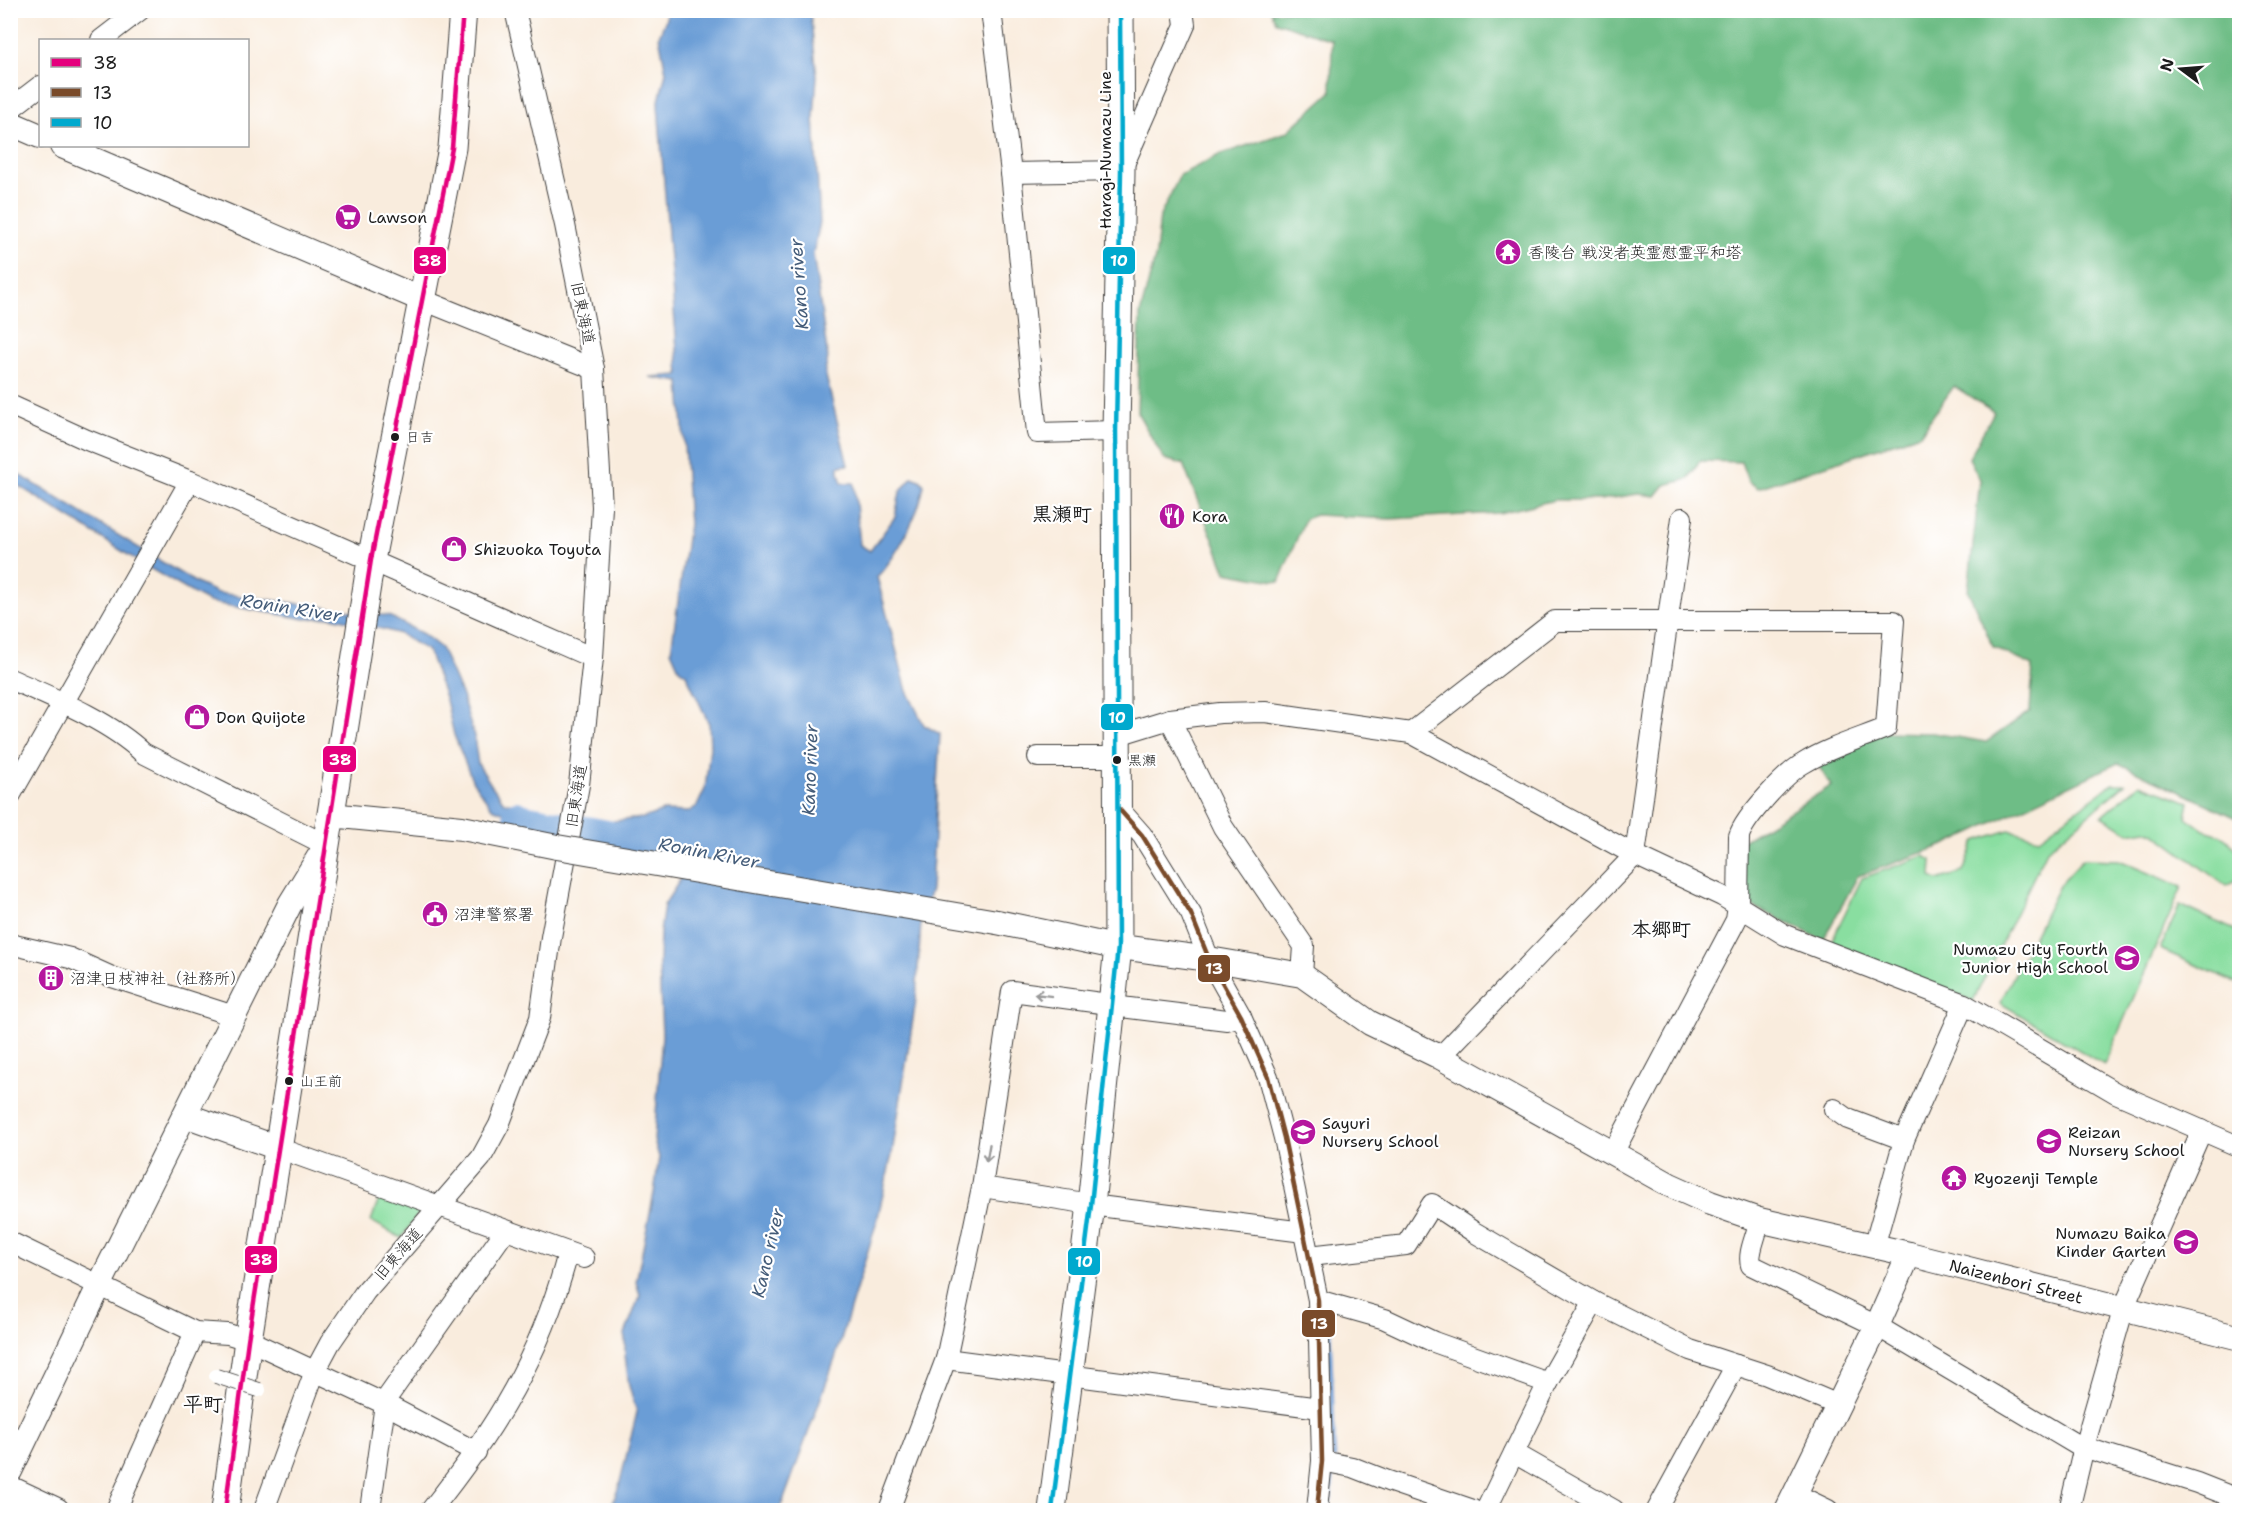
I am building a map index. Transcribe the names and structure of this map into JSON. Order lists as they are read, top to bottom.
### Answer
{
  "streets": {
    "main road": ["Haragi-Numazu Line"],
    "street": ["旧東海道", "Naizenbori Street"]
  },
  "districts": ["黒瀬町", "本郷町", "平町"],
  "water": ["Kano river", "Ronin River"],
  "places": {
    "supermarket": ["Lawson"],
    "temple": ["香陵台 戦没者英霊慰霊平和塔", "Ryozenji Temple"],
    "other": ["日吉", "黒瀬", "山王前"],
    "restaurant": ["Kora"],
    "shop": ["Shizuoka Toyuta", "Don Quijote"],
    "public building": ["沼津警察署"],
    "school or university": [
      "Numazu City Fourth Junior High School",
      "Sayuri Nursery School",
      "Reizan Nursery School",
      "Numazu Baika Kinder Garten"
    ],
    "building": ["沼津日枝神社（社務所）"]
  },
  "lines": ["transit line 38", "transit line 10", "transit line 13"],
  "legend": ["38", "13", "10"],
  "north": "left"
}
